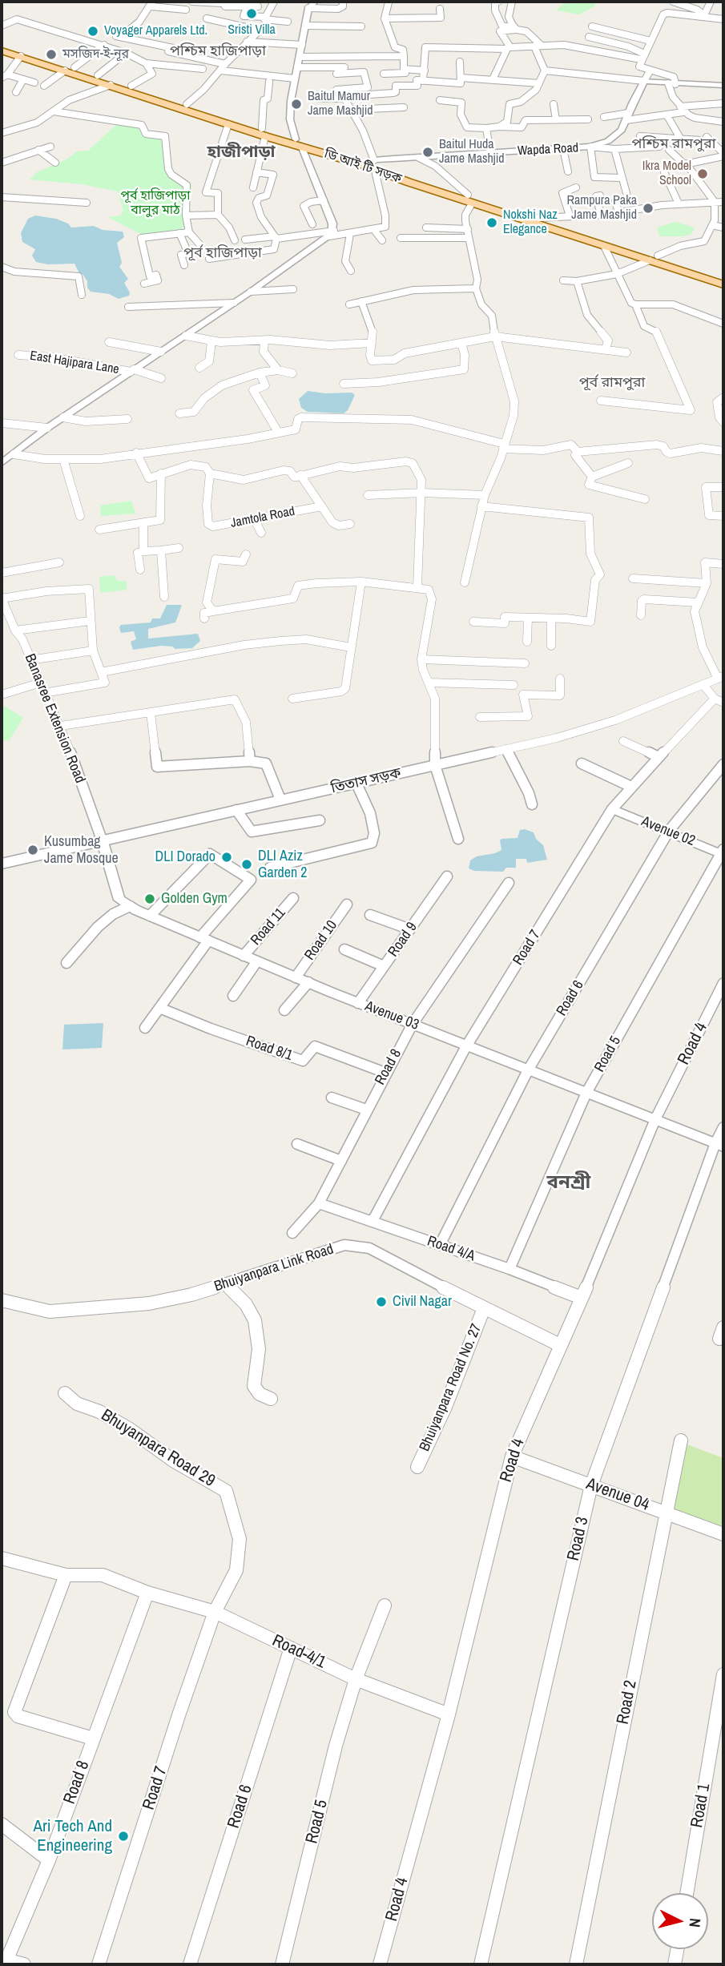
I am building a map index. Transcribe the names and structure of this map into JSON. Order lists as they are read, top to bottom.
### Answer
{
  "streets": {
    "main road": ["ডি আই টি সড়ক"],
    "street": [
      "Wapda Road",
      "East Hajipara Lane",
      "Jamtola Road",
      "Banasree Extension Road",
      "তিতাস সড়ক",
      "Avenue 02",
      "Road 11",
      "Road 9",
      "Road 10",
      "Road 7",
      "Road 6",
      "Avenue 03",
      "Road 4",
      "Road 8/1",
      "Road 5",
      "Road 8",
      "Road 4/A",
      "Bhuiyanpara Link Road",
      "Bhuiyanpara Road No. 27",
      "Bhuyanpara Road 29",
      "Avenue 04",
      "Road 3",
      "Road-4/1",
      "Road 2",
      "Road 1"
    ]
  },
  "crossings": [
    ["Wapda Road", "ডি আই টি সড়ক"],
    ["Banasree Extension Road", "তিতাস সড়ক"],
    ["Banasree Extension Road", "Avenue 03"],
    ["তিতাস সড়ক", "Avenue 03"],
    ["Avenue 02", "Road 7"],
    ["Avenue 02", "Road 6"],
    ["Avenue 02", "Road 5"],
    ["Road 11", "Avenue 03"],
    ["Road 9", "Avenue 03"],
    ["Road 10", "Avenue 03"],
    ["Road 7", "Avenue 03"],
    ["Road 7", "Road 4/A"],
    ["Road 7", "Bhuyanpara Road 29"],
    ["Road 7", "Road-4/1"],
    ["Road 6", "Avenue 03"],
    ["Road 6", "Road 4/A"],
    ["Road 6", "Road-4/1"],
    ["Avenue 03", "Road 4"],
    ["Avenue 03", "Road 5"],
    ["Avenue 03", "Road 8"],
    ["Avenue 03", "Road 3"],
    ["Road 4", "Road 4/A"],
    ["Road 4", "Bhuiyanpara Link Road"],
    ["Road 4", "Avenue 04"],
    ["Road 4", "Road-4/1"],
    ["Road 8/1", "Road 8"],
    ["Road 5", "Road 4/A"],
    ["Road 5", "Road-4/1"],
    ["Road 8", "Road 4/A"],
    ["Road 8", "Road-4/1"],
    ["Bhuiyanpara Link Road", "Bhuiyanpara Road No. 27"],
    ["Bhuyanpara Road 29", "Road-4/1"],
    ["Avenue 04", "Road 3"],
    ["Avenue 04", "Road 2"]
  ],
  "districts": [
    "পশ্চিম হাজিপাড়া",
    "পশ্চিম রামপুরা",
    "হাজীপাড়া",
    "পূর্ব হাজিপাড়া",
    "পূর্ব রামপুরা",
    "বনশ্রী"
  ],
  "parks": ["পূর্ব হাজিপাড়া বালুর মাঠ"],
  "places": [
    "Sristi Villa",
    "Voyager Apparels Ltd.",
    "মসজিদ-ই-নূর",
    "Baitul Mamur Jame Mashjid",
    "Baitul Huda Jame Mashjid",
    "Ikra Model School",
    "Rampura Paka Jame Mashjid",
    "Nokshi Naz Elegance",
    "Kusumbag Jame Mosque",
    "DLI Dorado",
    "DLI Aziz Garden 2",
    "Golden Gym",
    "Civil Nagar",
    "Ari Tech And Engineering"
  ],
  "north": "right"
}
